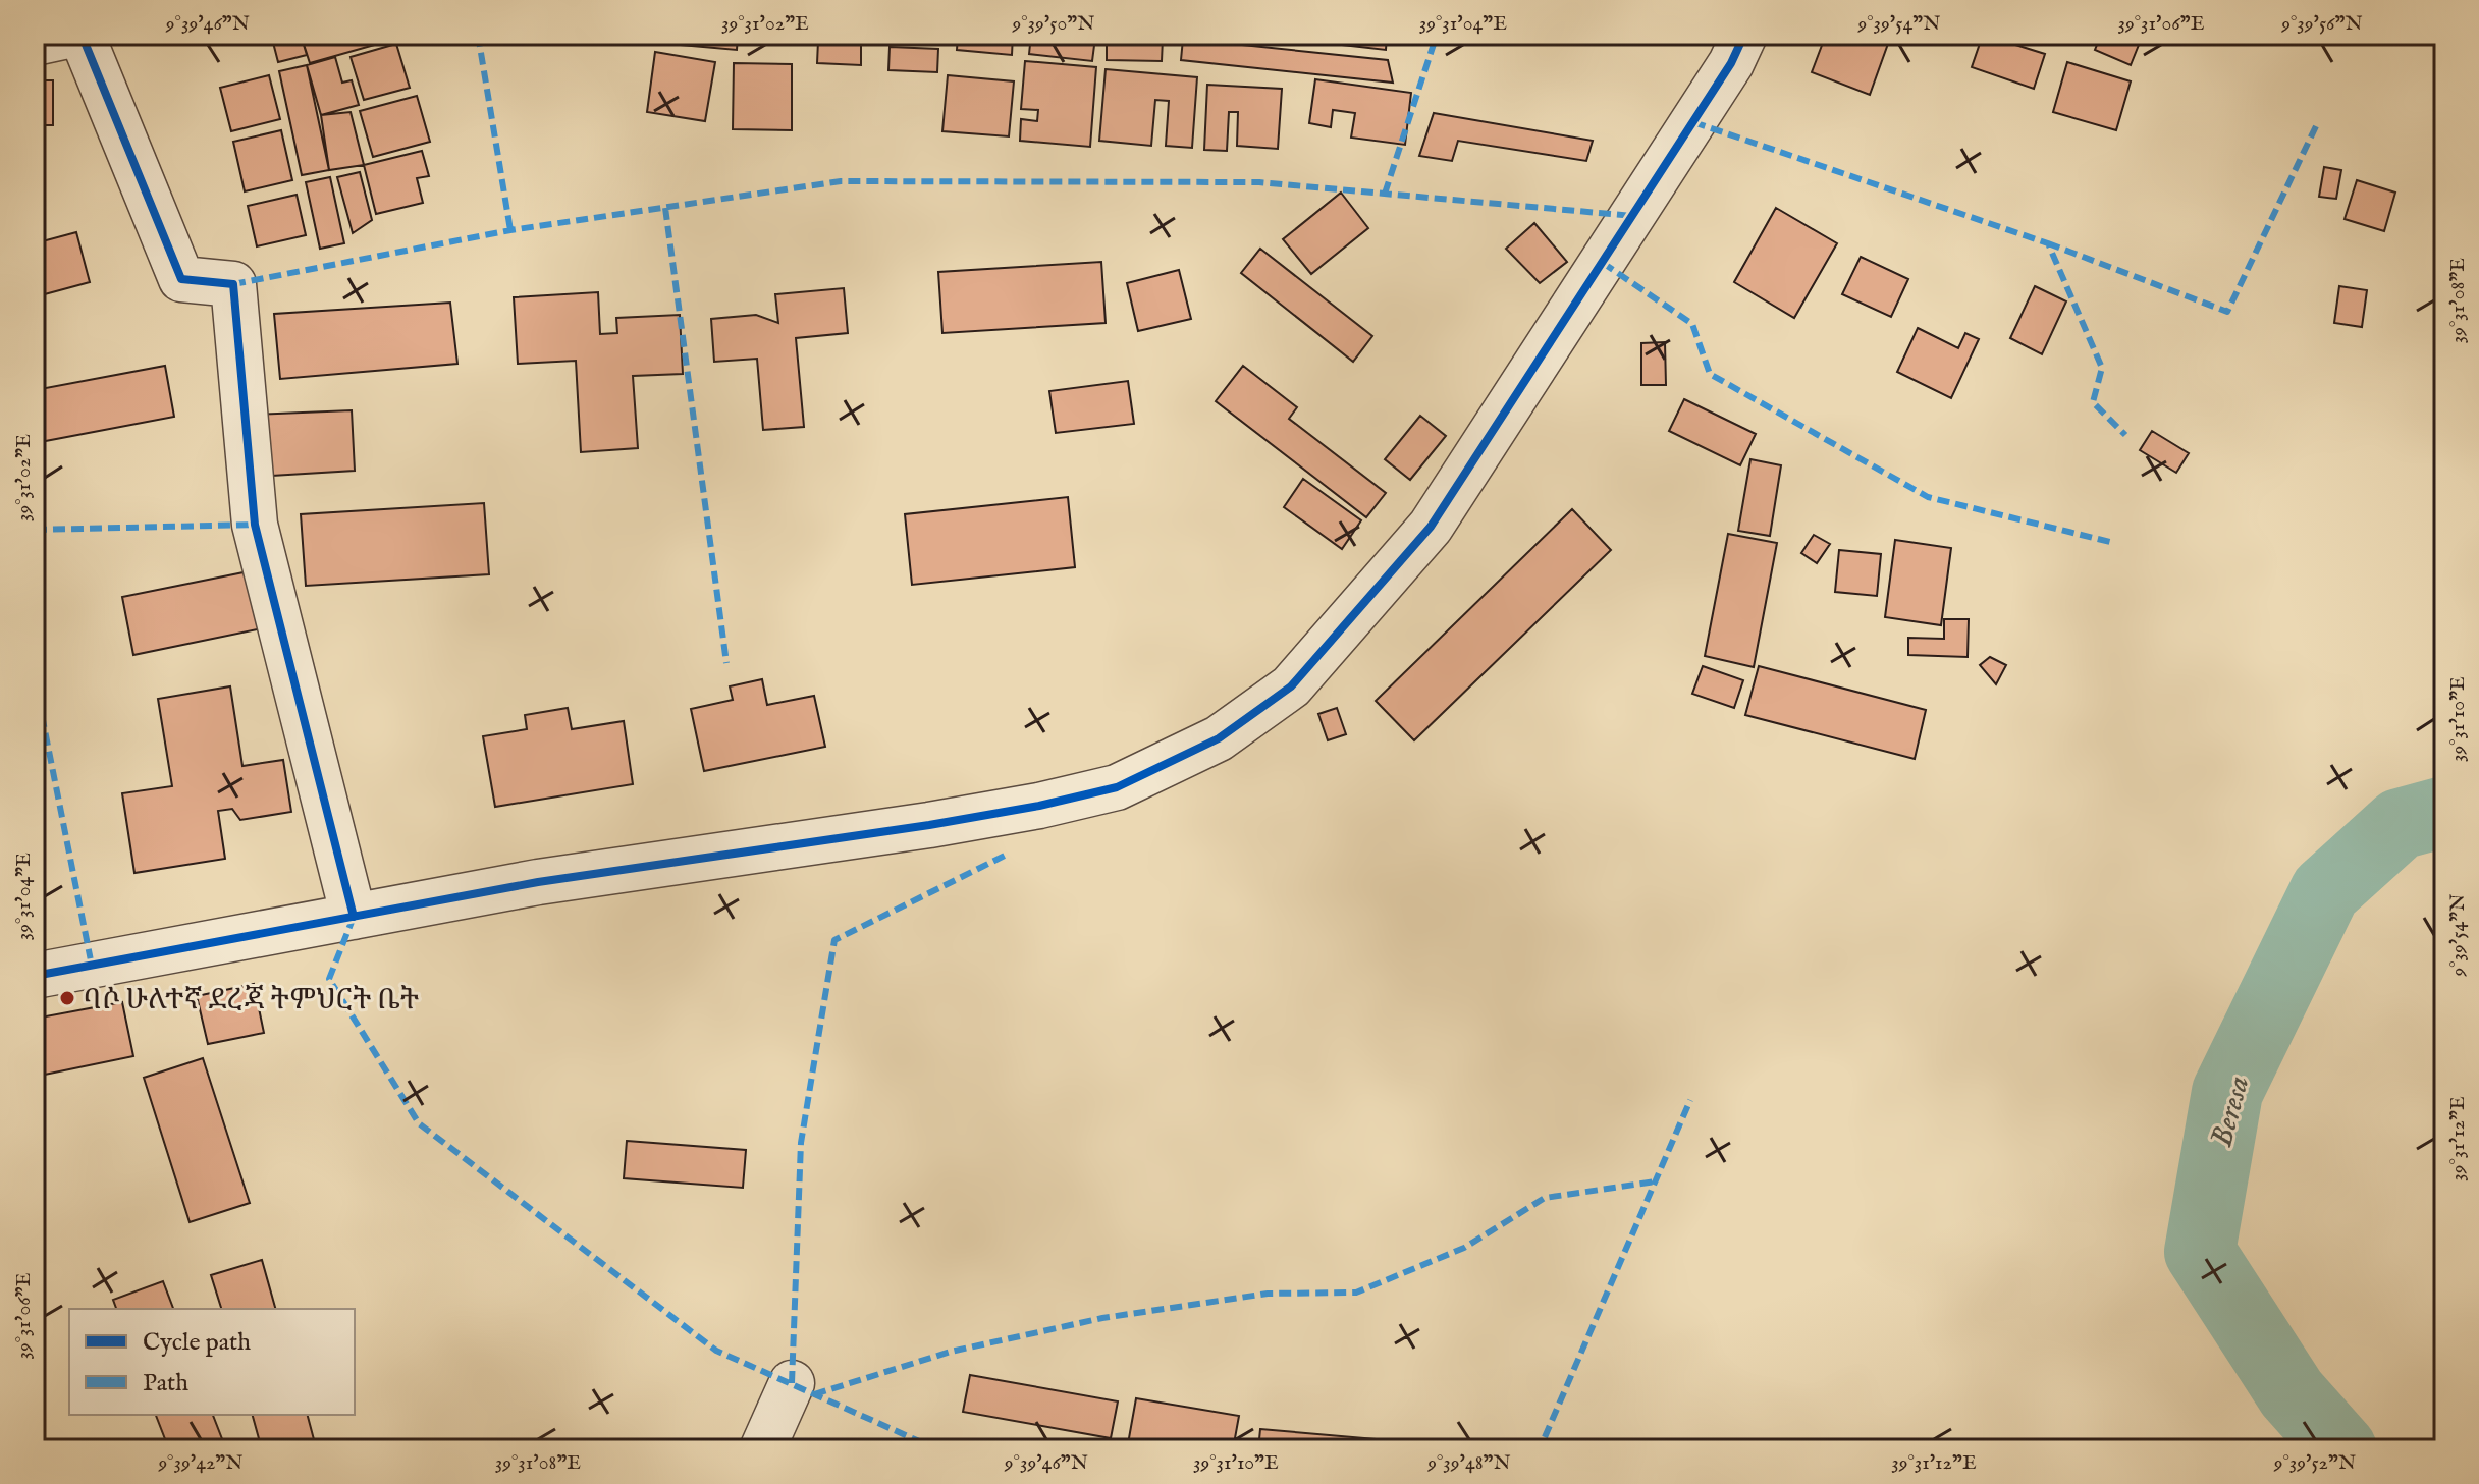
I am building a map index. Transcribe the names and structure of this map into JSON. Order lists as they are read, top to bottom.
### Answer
{
  "water": ["Beresa"],
  "places": ["ባሶ ሁለተኛ ደረጃ ትምህርት ቤት"],
  "legend": ["Cycle path", "Path"],
  "coordinates": [
    "9°39'46\"N",
    "39°31'02\"E",
    "9°39'50\"N",
    "39°31'04\"E",
    "9°39'54\"N",
    "39°31'06\"E",
    "9°39'56\"N",
    "39°31'08\"E",
    "39°31'10\"E",
    "39°31'12\"E",
    "9°39'42\"N",
    "9°39'48\"N",
    "9°39'52\"N"
  ]
}
